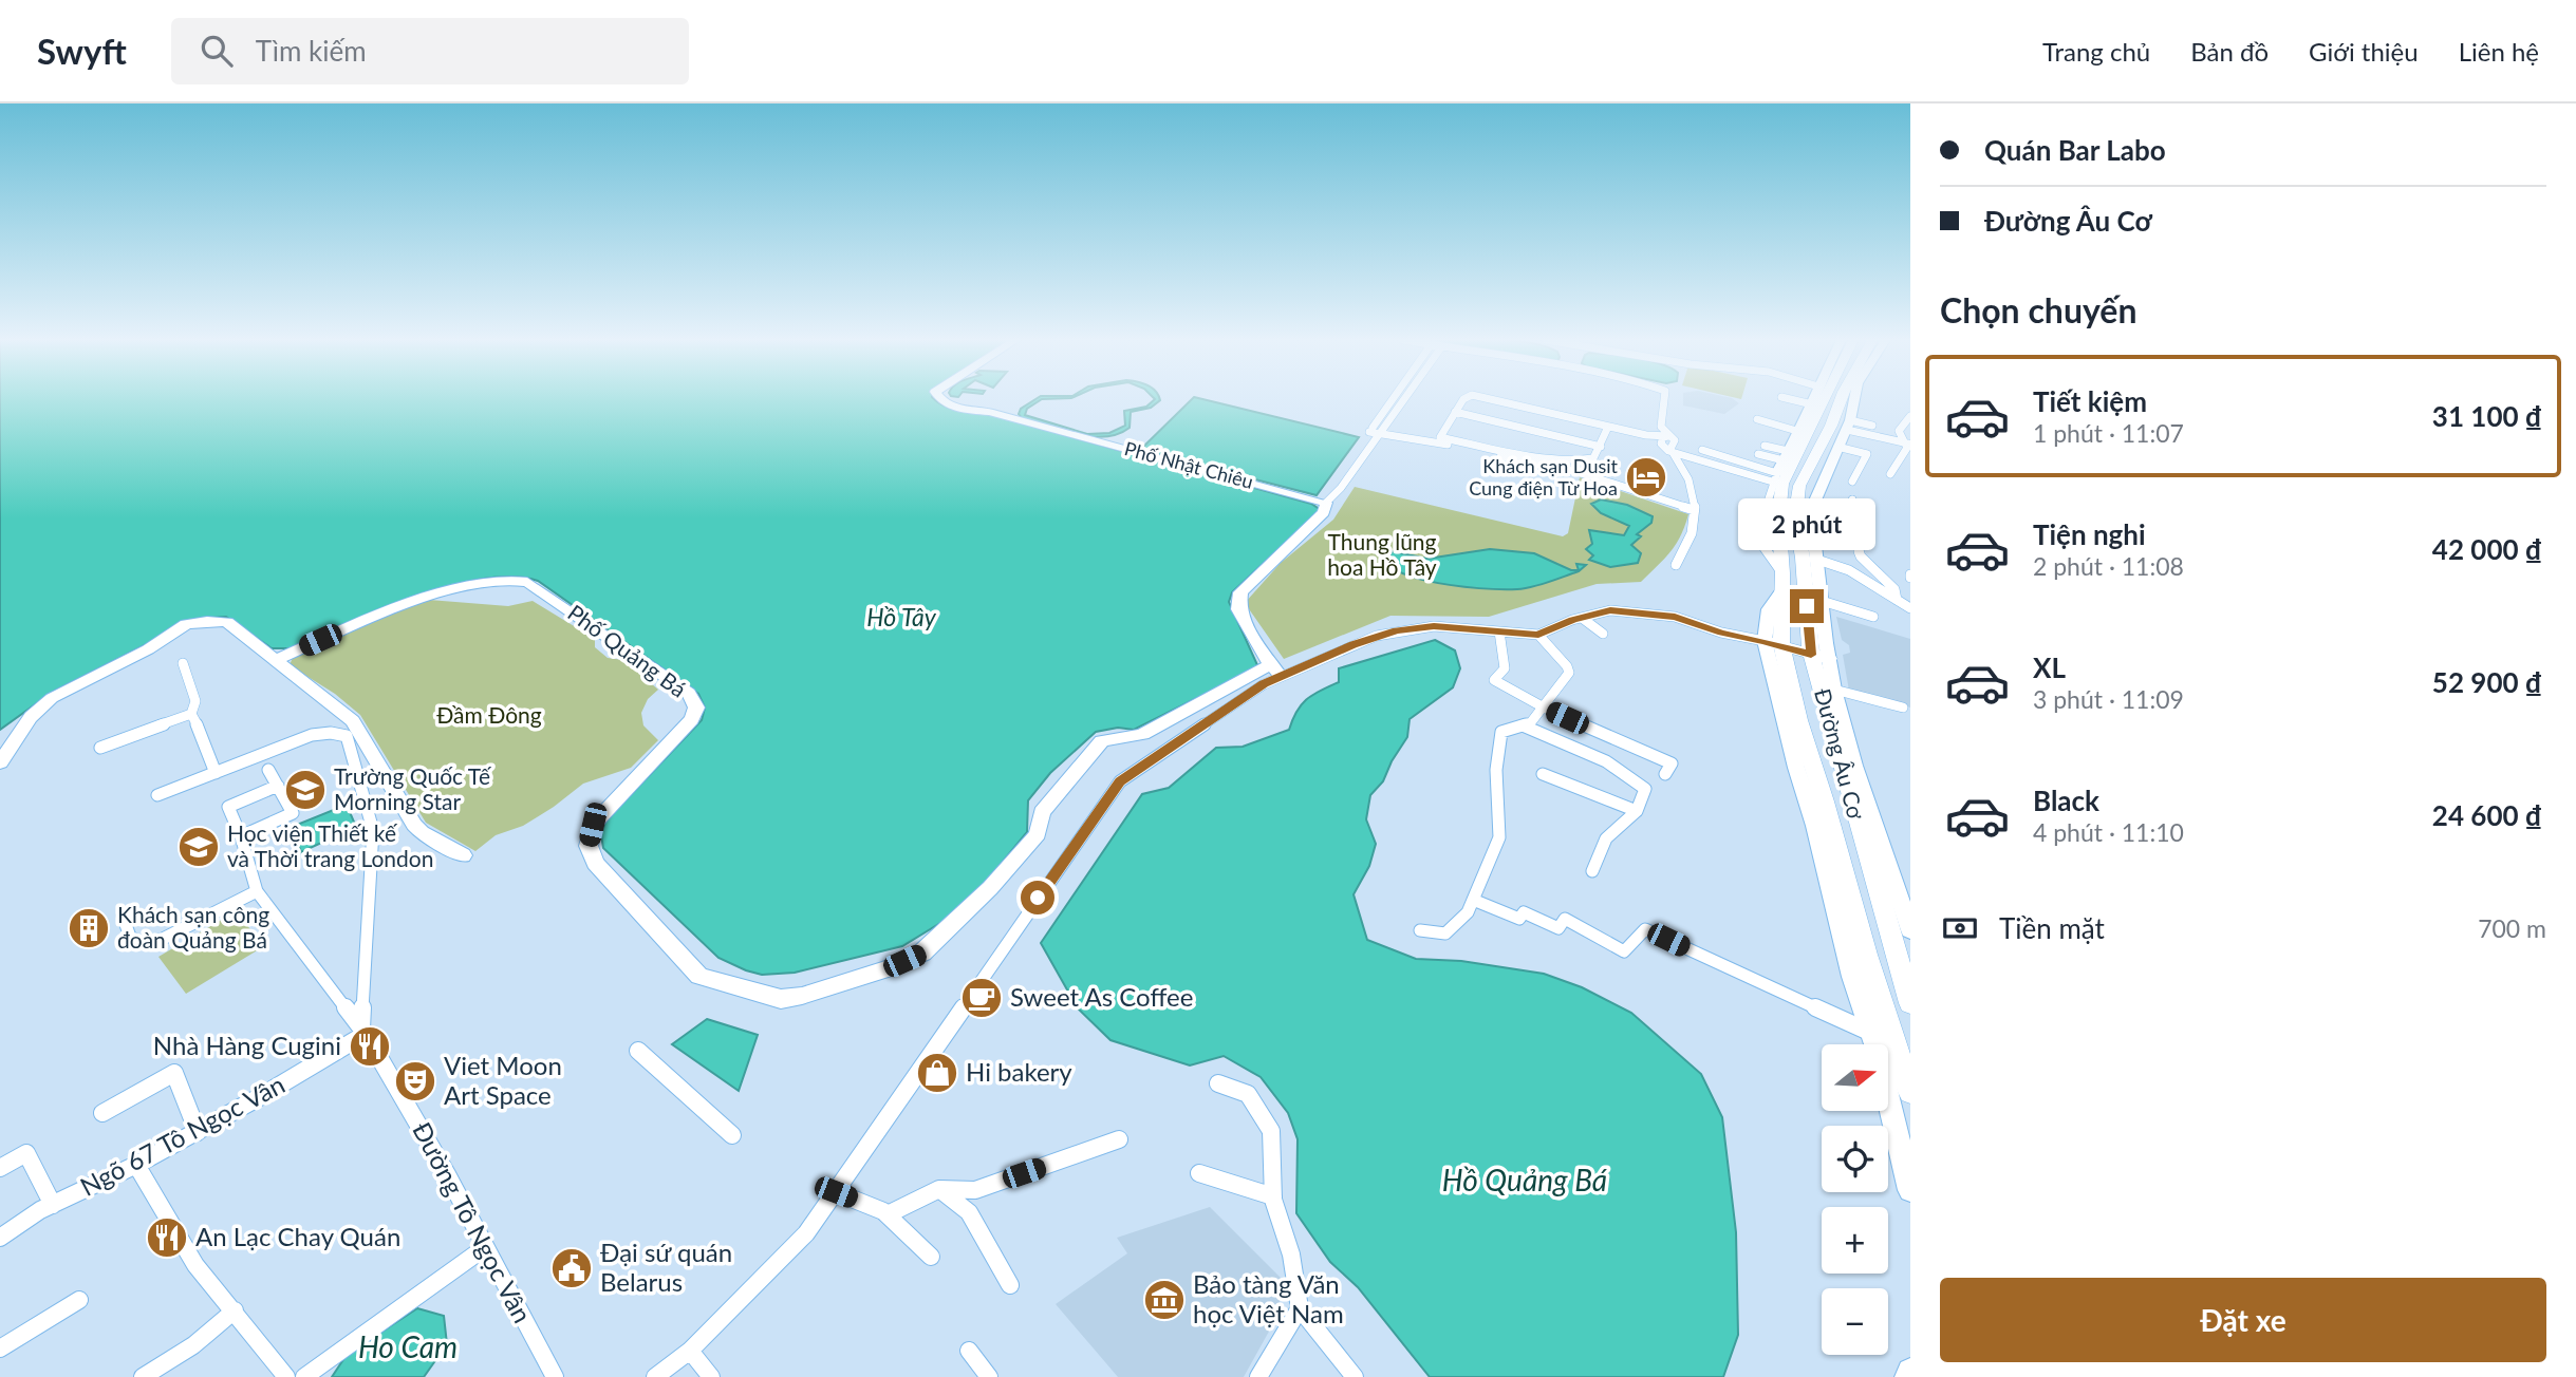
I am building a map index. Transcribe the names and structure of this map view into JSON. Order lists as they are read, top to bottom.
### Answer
{
  "streets": {
    "main road": ["Đường Âu Cơ"],
    "street": [
      "Phố Nhật Chiêu",
      "Phố Quảng Bá",
      "Ngõ 67 Tô Ngọc Vân",
      "Đường Tô Ngọc Vân"
    ]
  },
  "crossings": [
    ["Ngõ 67 Tô Ngọc Vân", "Đường Tô Ngọc Vân"]
  ],
  "water": ["Hồ Tây", "Hồ Quảng Bá", "Ho Cam"],
  "parks": ["Thung lũng hoa Hồ Tây", "Đầm Đông"],
  "places": {
    "hotel": ["Khách sạn Dusit Cung điện Từ Hoa"],
    "school or university": ["Trường Quốc Tế Morning Star", "Học viện Thiết kế và Thời trang London"],
    "building": ["Khách sạn công đoàn Quảng Bá"],
    "cafe": ["Sweet As Coffee"],
    "restaurant": ["Nhà Hàng Cugini", "An Lạc Chay Quán"],
    "shop": ["Hi bakery"],
    "theatre": ["Viet Moon Art Space"],
    "public building": ["Đại sứ quán Belarus"],
    "museum": ["Bảo tàng Văn học Việt Nam"]
  },
  "north": "right",
  "page": {
    "header": "Swyft",
    "search": "Tìm kiếm",
    "nav": [
      "Trang chủ",
      "Bản đồ",
      "Giới thiệu",
      "Liên hệ"
    ],
    "banner": ["Quán Bar Labo", "Đường Âu Cơ"],
    "heading": "Chọn chuyến",
    "list": [
      {
        "name": "Tiết kiệm",
        "note": "1 phút · 11:07",
        "value": "31 100 ₫"
      },
      {
        "name": "Tiện nghi",
        "note": "2 phút · 11:08",
        "value": "42 000 ₫"
      },
      {
        "name": "XL",
        "note": "3 phút · 11:09",
        "value": "52 900 ₫"
      },
      {
        "name": "Black",
        "note": "4 phút · 11:10",
        "value": "24 600 ₫"
      }
    ],
    "bubble": "2 phút",
    "pay": ["Tiền mặt", "700 m"],
    "map_buttons": ["+", "−"],
    "buttons": "Đặt xe"
  }
}
